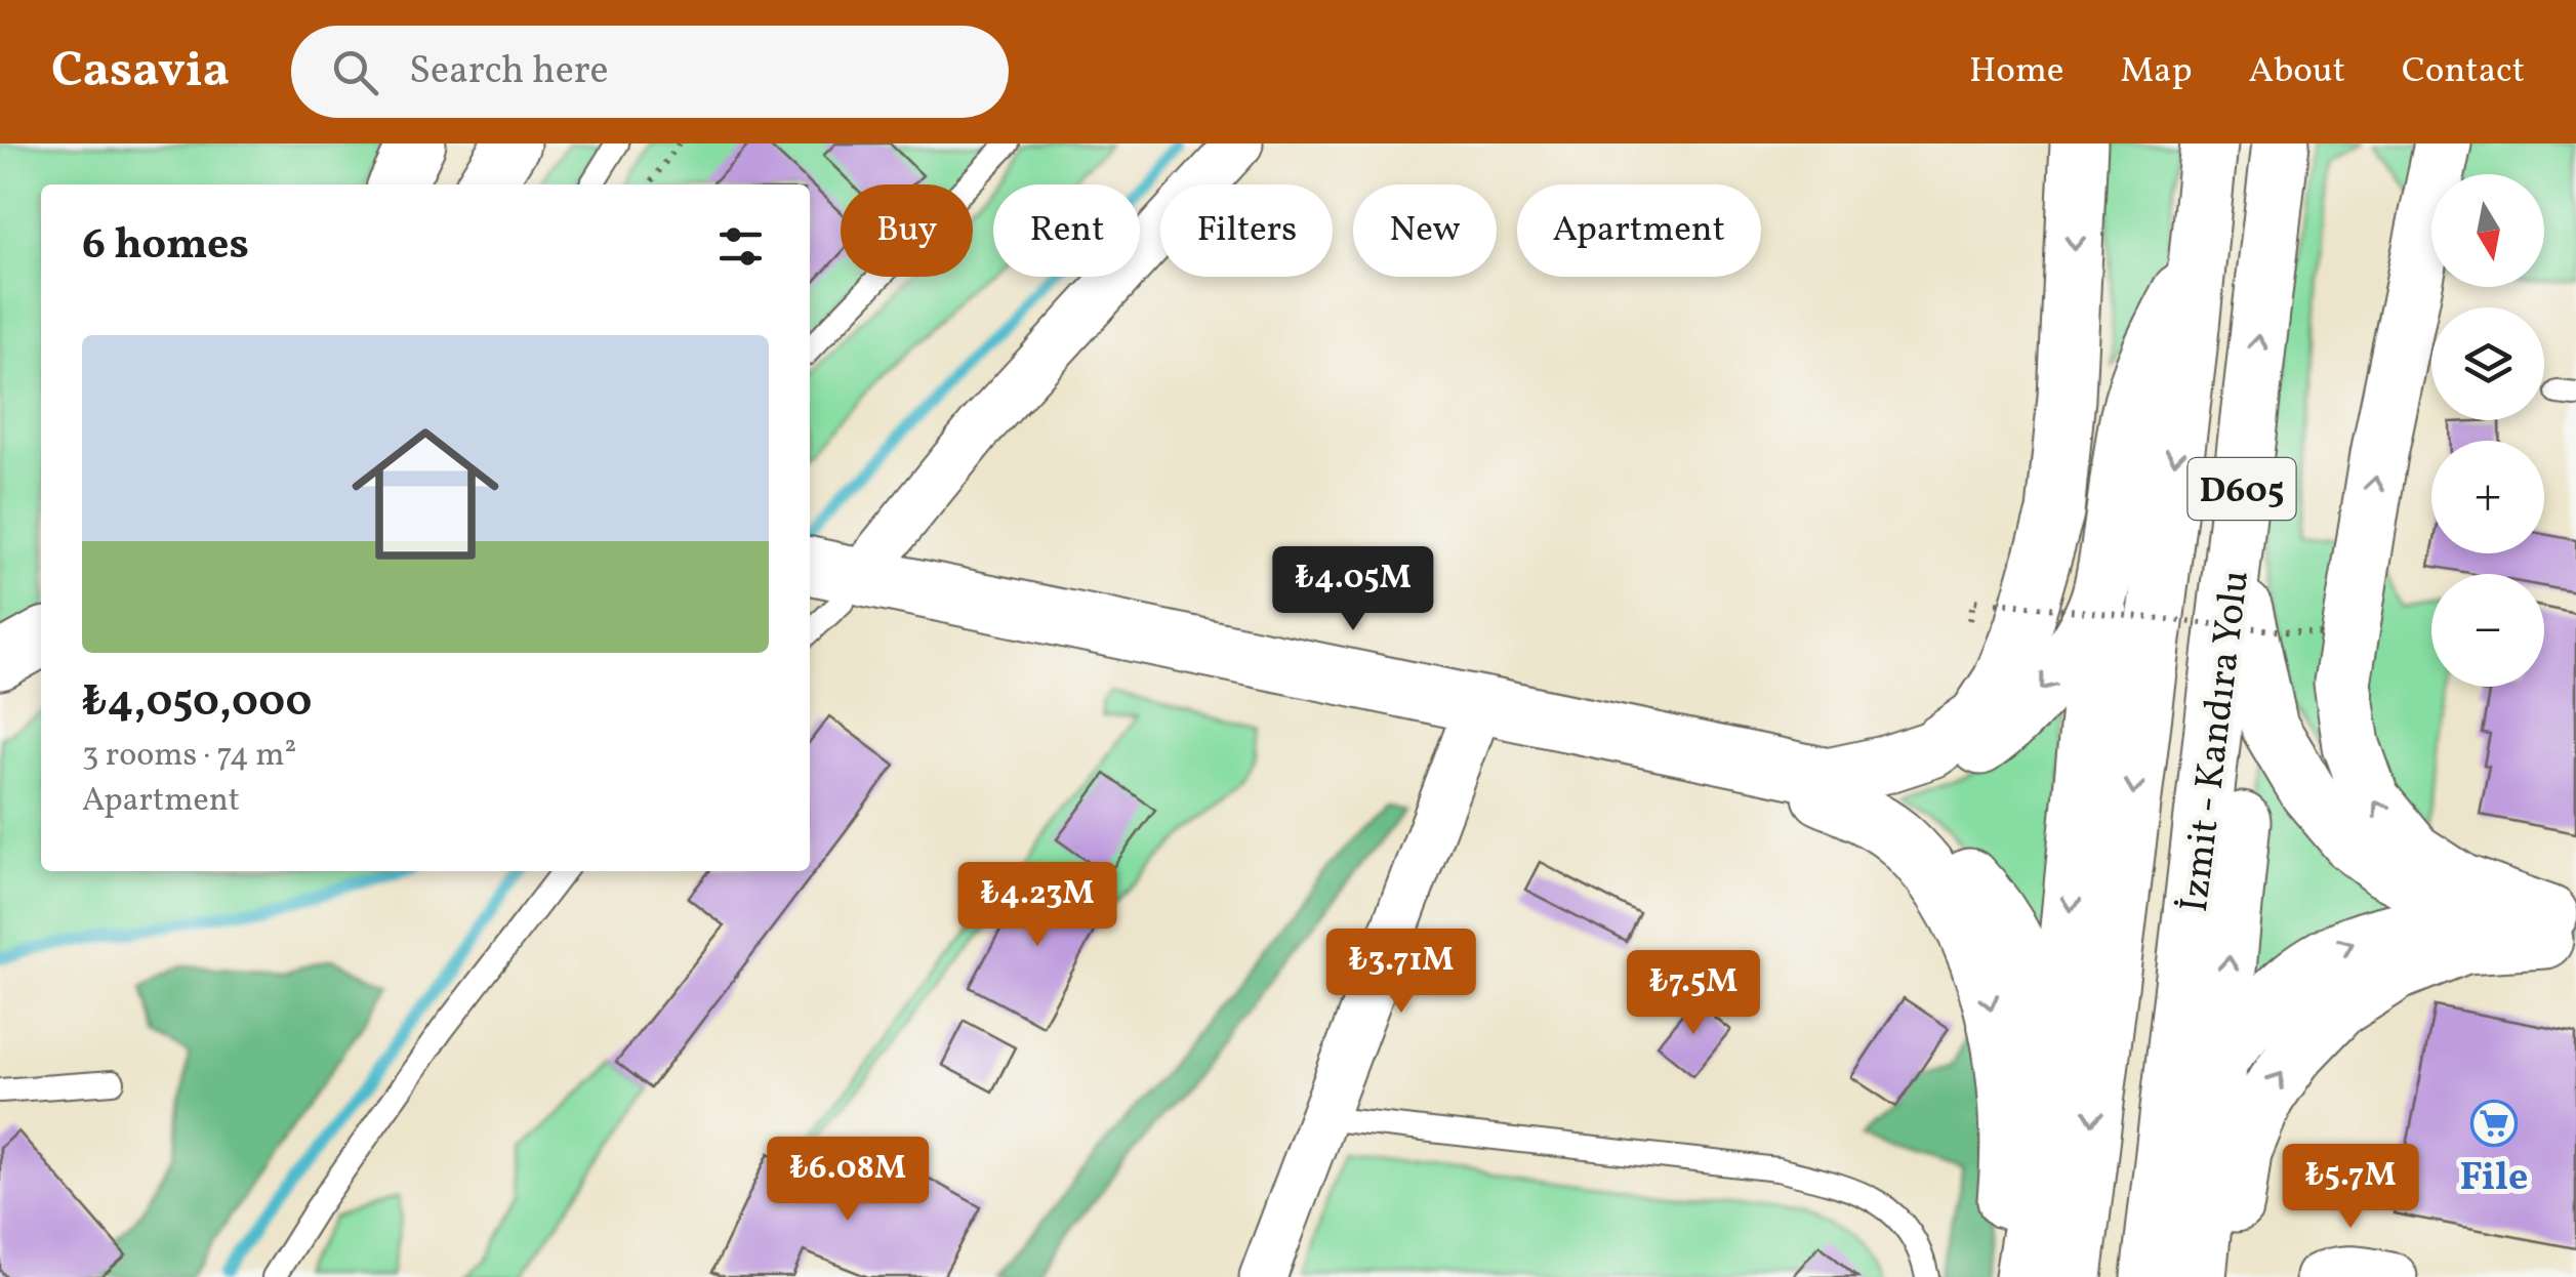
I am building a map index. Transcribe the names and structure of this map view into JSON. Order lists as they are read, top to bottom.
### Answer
{
  "streets": {
    "main road": ["D605", "İzmit - Kandıra Yolu"]
  },
  "places": {
    "supermarket": ["File"]
  },
  "north": "bottom",
  "page": {
    "header": "Casavia",
    "search": "Search here",
    "nav": [
      "Home",
      "Map",
      "About",
      "Contact"
    ],
    "map_buttons": ["+", "−"],
    "chip": [
      "Buy",
      "Rent",
      "Filters",
      "New",
      "Apartment"
    ],
    "heading": "6 homes",
    "list": [
      {
        "name": "₺4,050,000",
        "note": "3 rooms · 74 m² · Apartment"
      }
    ],
    "price": [
      "₺4.05M",
      "₺4.23M",
      "₺3.71M",
      "₺7.5M",
      "₺6.08M",
      "₺5.7M"
    ]
  }
}
